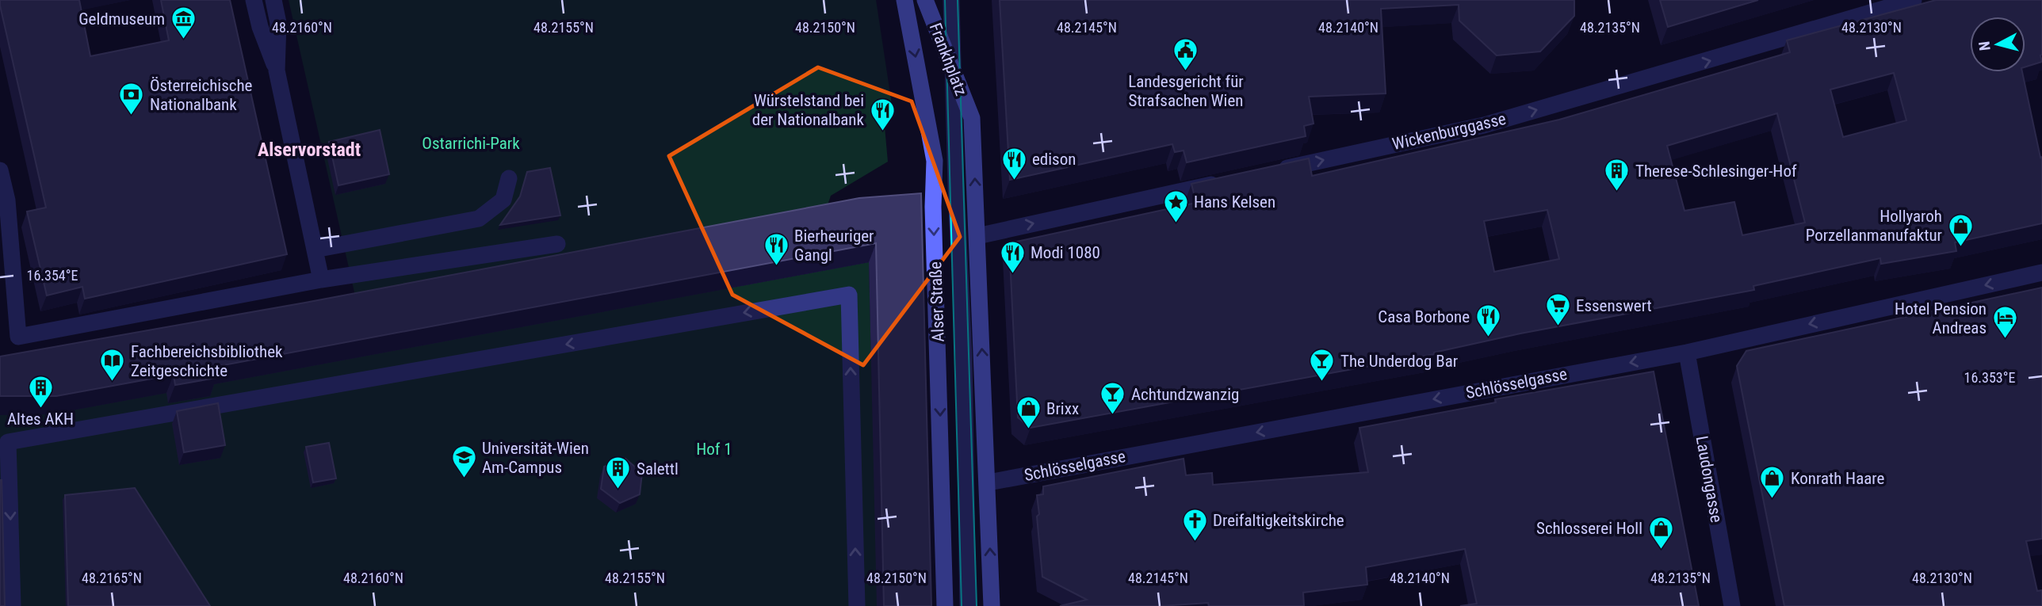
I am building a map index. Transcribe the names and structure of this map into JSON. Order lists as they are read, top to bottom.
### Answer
{
  "streets": {
    "street": [
      "Frankhplatz",
      "Wickenburggasse",
      "Alser Straße",
      "Schlösselgasse",
      "Laudongasse"
    ]
  },
  "crossings": [
    ["Schlösselgasse", "Laudongasse"]
  ],
  "one_way": ["Wickenburggasse", "Schlösselgasse"],
  "districts": ["Alservorstadt"],
  "parks": ["Ostarrichi-Park", "Hof 1"],
  "places": {
    "museum": ["Geldmuseum"],
    "public building": ["Landesgericht für Strafsachen Wien"],
    "bank": ["Österreichische Nationalbank"],
    "restaurant": [
      "Würstelstand bei der Nationalbank",
      "edison",
      "Bierheuriger Gangl",
      "Modi 1080",
      "Casa Borbone"
    ],
    "building": ["Therese-Schlesinger-Hof", "Altes AKH", "Salettl"],
    "place": ["Hans Kelsen"],
    "shop": [
      "Hollyaroh Porzellanmanufaktur",
      "Brixx",
      "Konrath Haare",
      "Schlosserei Holl"
    ],
    "supermarket": ["Essenswert"],
    "hotel": ["Hotel Pension Andreas"],
    "library": ["Fachbereichsbibliothek Zeitgeschichte"],
    "bar": ["The Underdog Bar", "Achtundzwanzig"],
    "school or university": ["Universität-Wien Am-Campus"],
    "church": ["Dreifaltigkeitskirche"]
  },
  "north": "left",
  "coordinates": [
    "48.2160°N",
    "48.2155°N",
    "48.2150°N",
    "48.2145°N",
    "48.2140°N",
    "48.2135°N",
    "48.2130°N",
    "16.354°E",
    "16.353°E",
    "48.2165°N"
  ]
}
